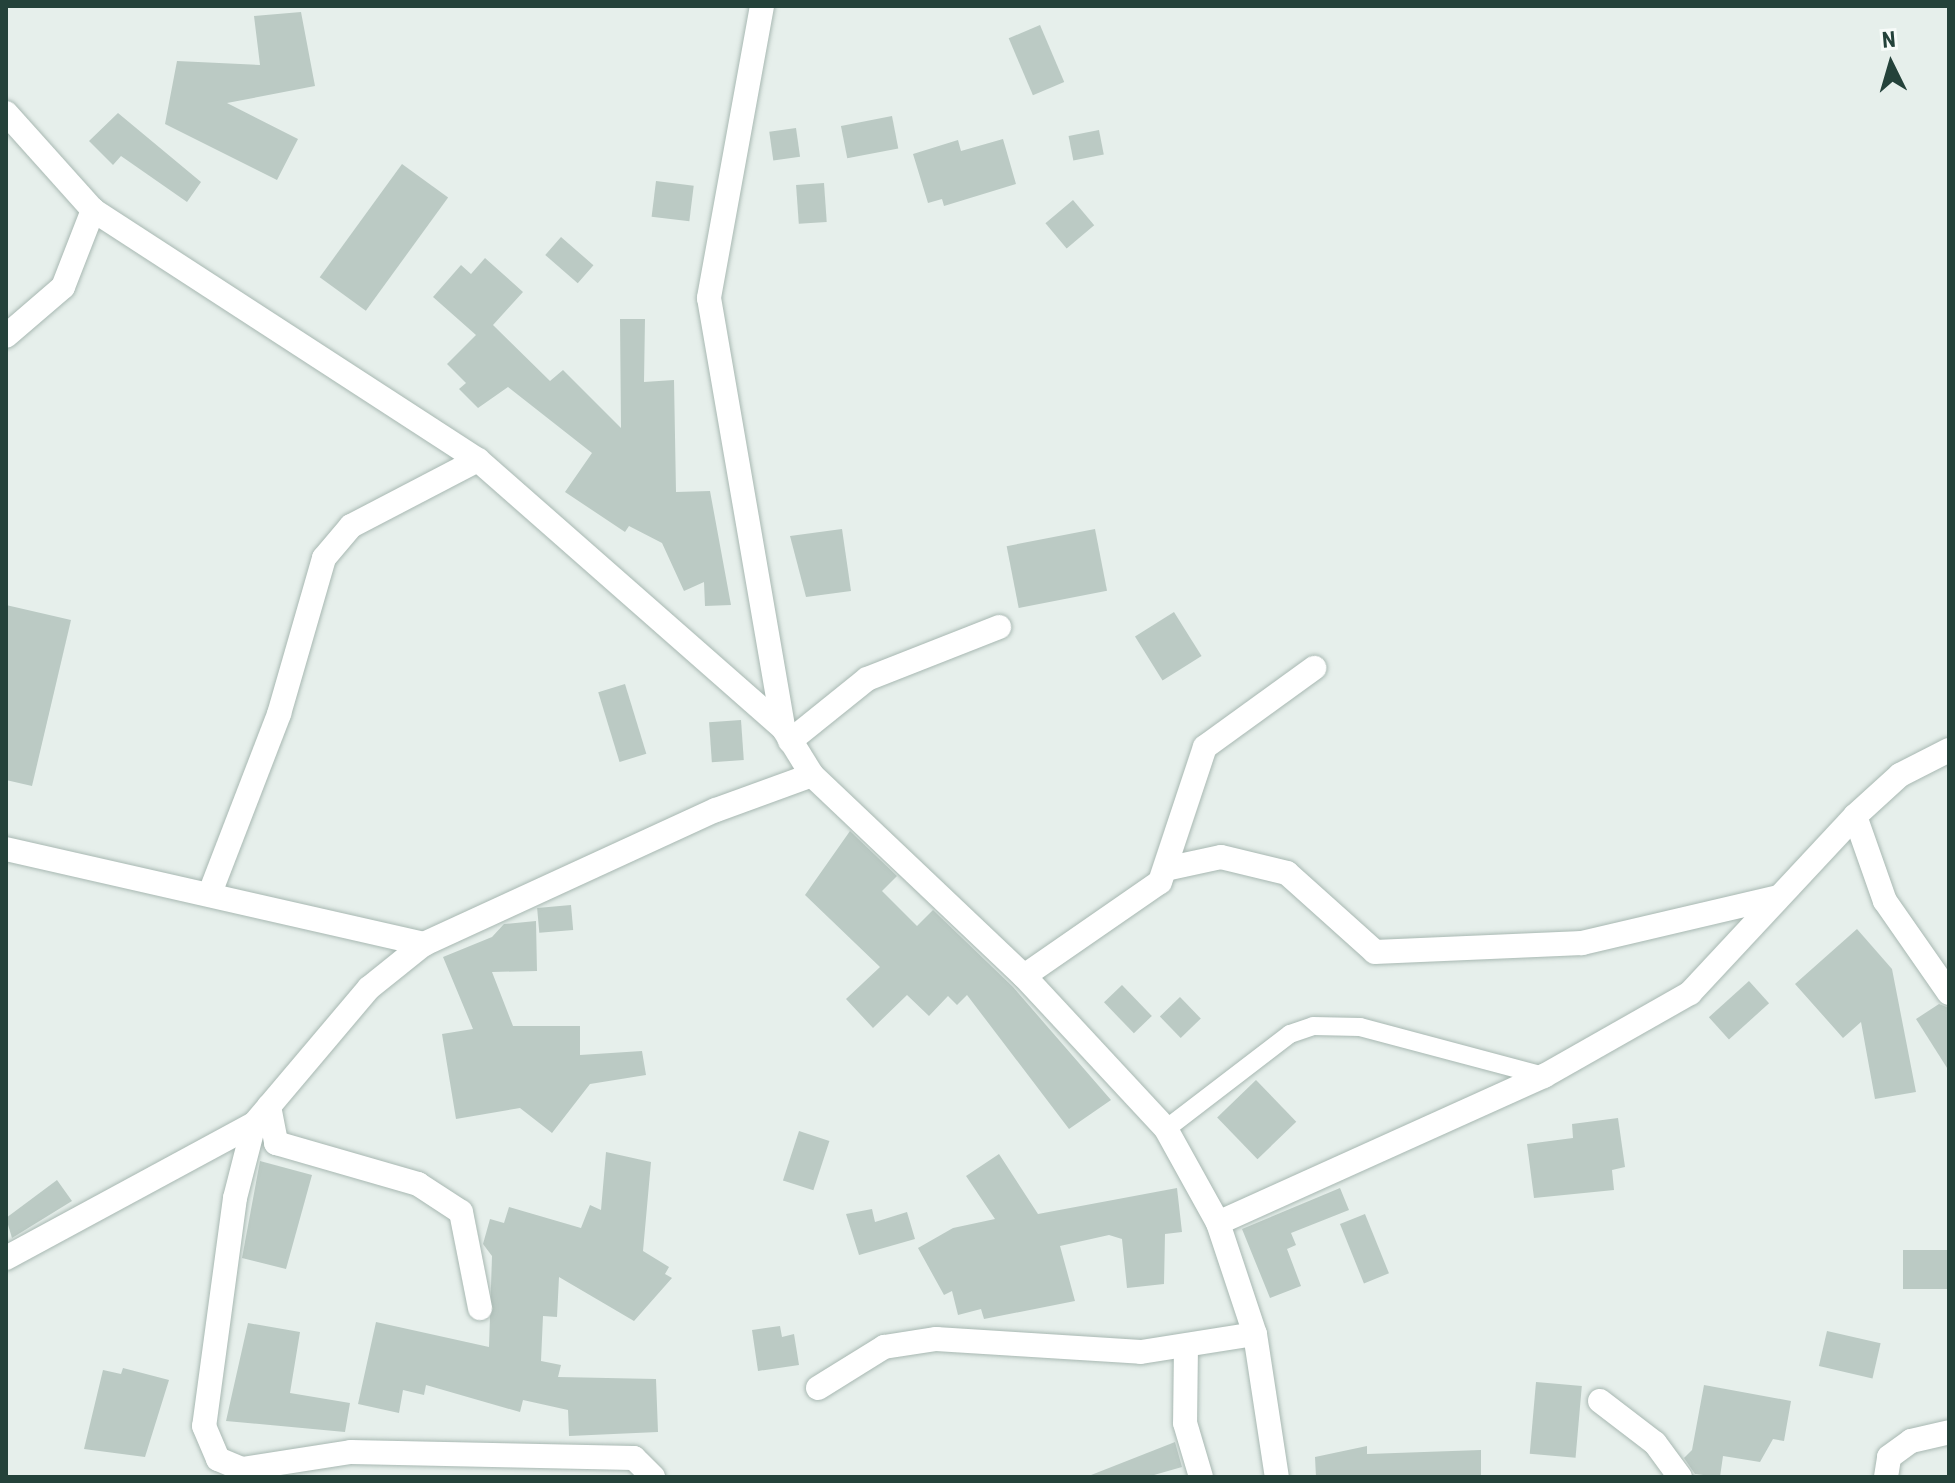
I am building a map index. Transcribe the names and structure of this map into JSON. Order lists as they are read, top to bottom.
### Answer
{
  "north": "top"
}
